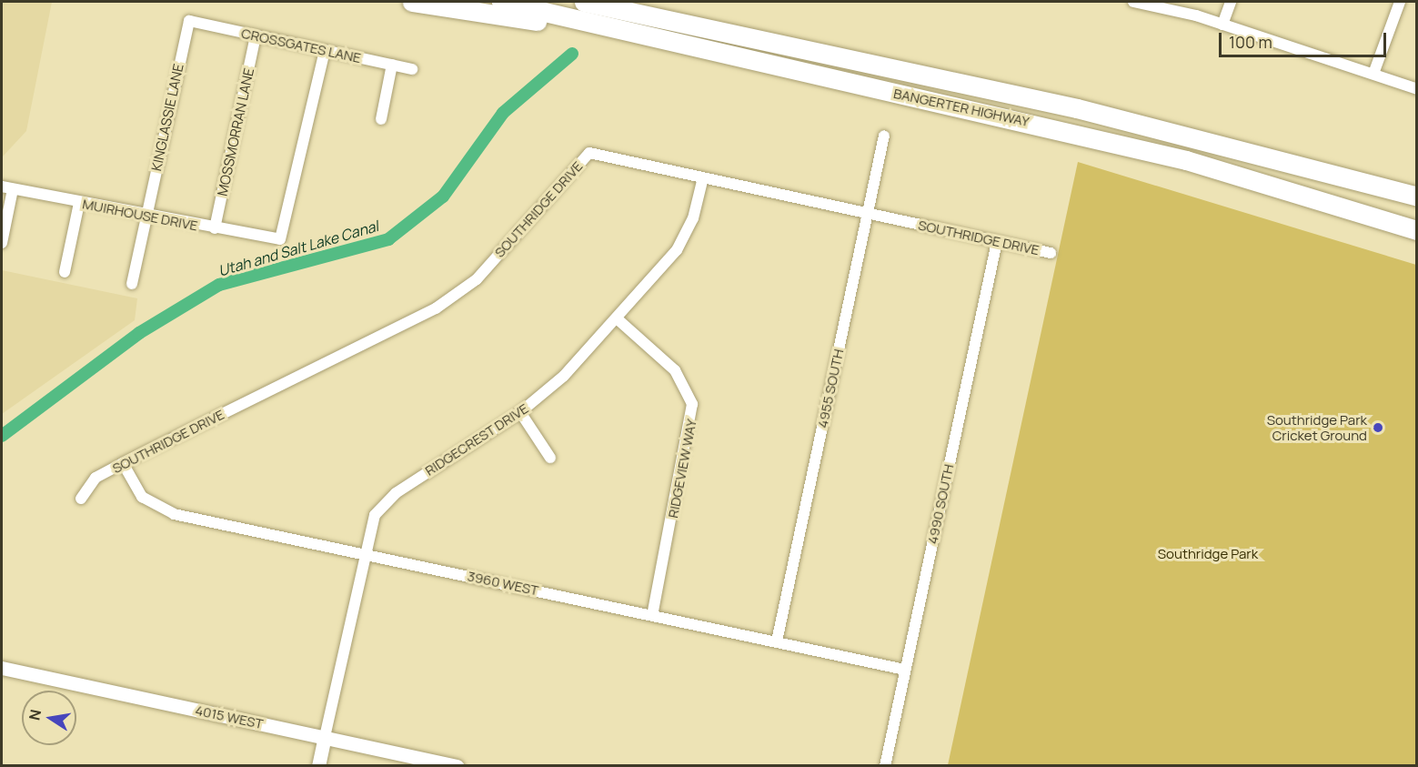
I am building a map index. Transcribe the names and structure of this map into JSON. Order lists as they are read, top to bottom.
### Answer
{
  "streets": {
    "highway": ["BANGERTER HIGHWAY"],
    "street": [
      "CROSSGATES LANE",
      "KINGLASSIE LANE",
      "MOSSMORRAN LANE",
      "SOUTHRIDGE DRIVE",
      "MUIRHOUSE DRIVE",
      "4955 SOUTH",
      "RIDGECREST DRIVE",
      "RIDGEVIEW WAY",
      "4990 SOUTH",
      "3960 WEST",
      "4015 WEST"
    ]
  },
  "crossings": [
    ["CROSSGATES LANE", "KINGLASSIE LANE"],
    ["CROSSGATES LANE", "MOSSMORRAN LANE"],
    ["CROSSGATES LANE", "MUIRHOUSE DRIVE"],
    ["KINGLASSIE LANE", "MUIRHOUSE DRIVE"],
    ["MOSSMORRAN LANE", "MUIRHOUSE DRIVE"],
    ["SOUTHRIDGE DRIVE", "4955 SOUTH"],
    ["SOUTHRIDGE DRIVE", "RIDGECREST DRIVE"],
    ["SOUTHRIDGE DRIVE", "4990 SOUTH"],
    ["SOUTHRIDGE DRIVE", "3960 WEST"],
    ["4955 SOUTH", "3960 WEST"],
    ["RIDGECREST DRIVE", "RIDGEVIEW WAY"],
    ["RIDGECREST DRIVE", "3960 WEST"],
    ["RIDGECREST DRIVE", "4015 WEST"],
    ["RIDGEVIEW WAY", "3960 WEST"],
    ["4990 SOUTH", "3960 WEST"]
  ],
  "water": ["Utah and Salt Lake Canal"],
  "parks": ["Southridge Park"],
  "places": ["Southridge Park Cricket Ground"],
  "scale_bar": "100 m",
  "north": "left"
}
